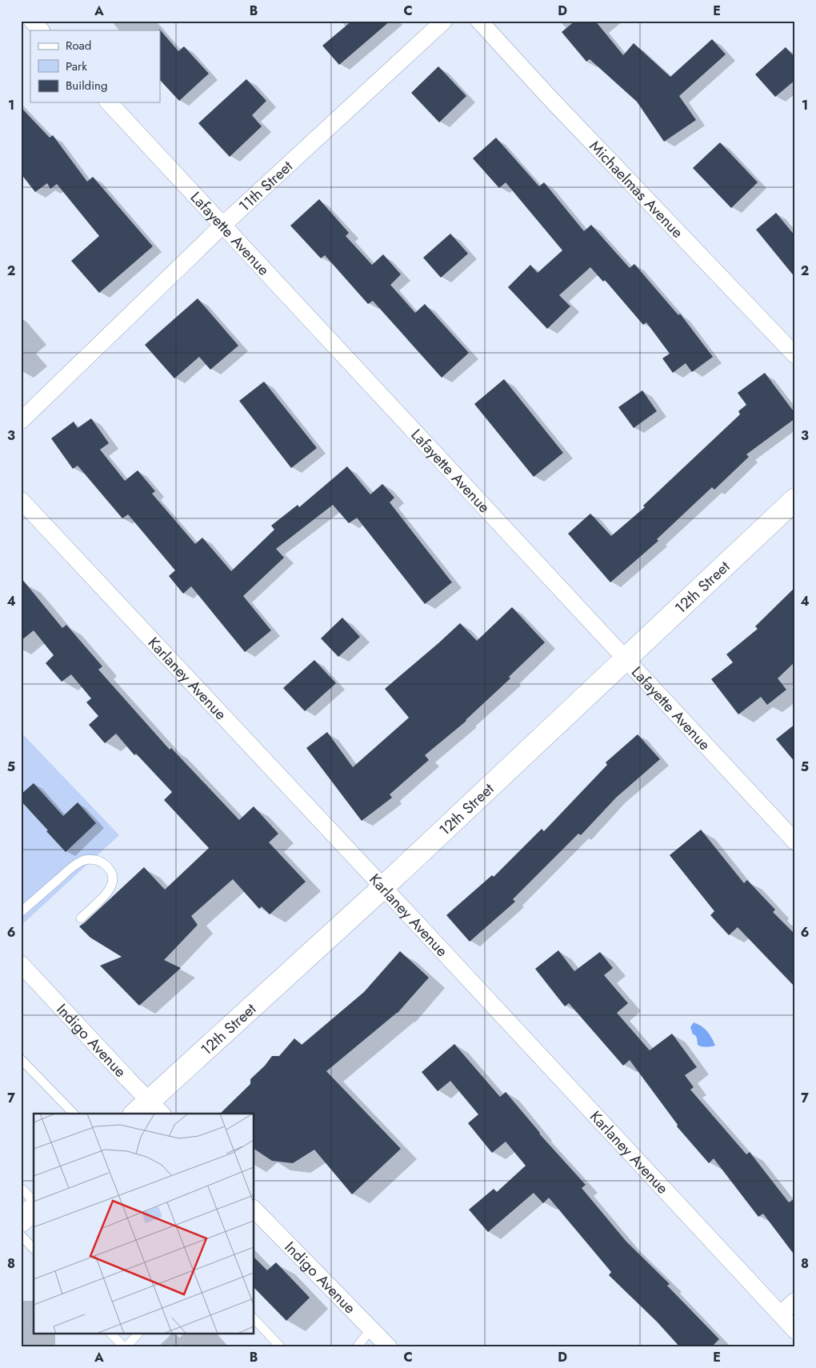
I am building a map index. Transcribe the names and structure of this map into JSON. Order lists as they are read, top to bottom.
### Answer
{
  "streets": {
    "main road": ["12th Street"],
    "street": [
      "11th Street",
      "Michaelmas Avenue",
      "Lafayette Avenue",
      "Karlaney Avenue",
      "Indigo Avenue"
    ]
  },
  "crossings": [
    ["11th Street", "Lafayette Avenue"],
    ["Lafayette Avenue", "12th Street"],
    ["12th Street", "Karlaney Avenue"],
    ["12th Street", "Indigo Avenue"]
  ],
  "legend": ["Road", "Park", "Building"],
  "grid": {
    "columns": [
      "A",
      "B",
      "C",
      "D",
      "E"
    ],
    "rows": [
      "1",
      "2",
      "3",
      "4",
      "5",
      "6",
      "7",
      "8"
    ]
  }
}
